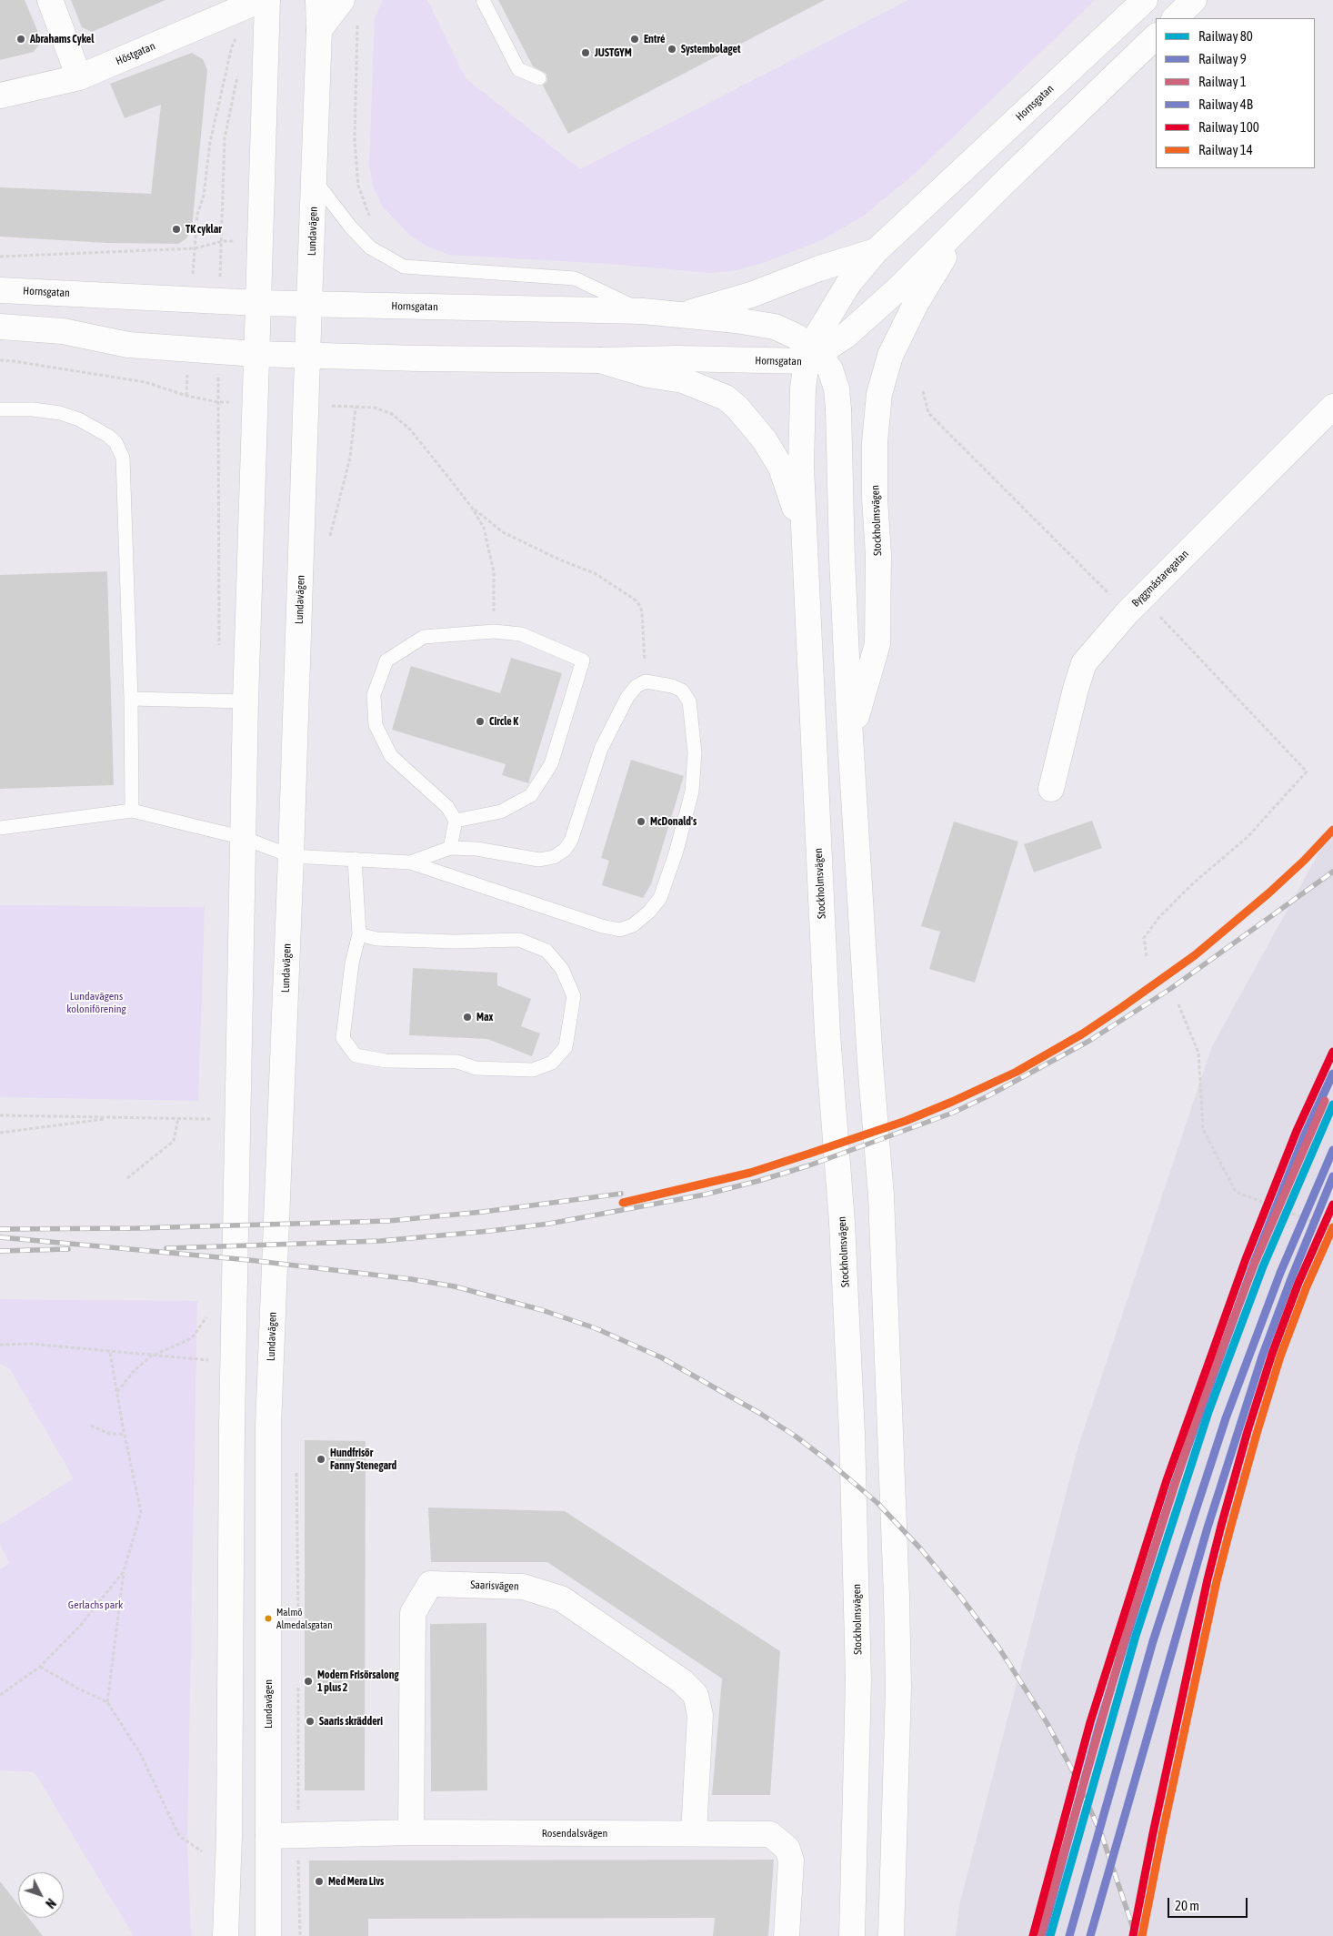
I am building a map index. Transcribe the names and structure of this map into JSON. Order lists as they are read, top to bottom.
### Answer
{
  "streets": {
    "main road": [
      "Höstgatan",
      "Hornsgatan",
      "Lundavägen",
      "Stockholmsvägen",
      "Byggmästaregatan",
      "Saarisvägen",
      "Rosendalsvägen"
    ]
  },
  "crossings": [
    ["Hornsgatan", "Lundavägen"],
    ["Hornsgatan", "Stockholmsvägen"],
    ["Lundavägen", "Rosendalsvägen"],
    ["Saarisvägen", "Rosendalsvägen"]
  ],
  "parks": ["Lundavägens koloniförening", "Gerlachs park"],
  "places": [
    "Abrahams Cykel",
    "Entré",
    "Systembolaget",
    "JUSTGYM",
    "TK cyklar",
    "Circle K",
    "McDonald's",
    "Max",
    "Hundfrisör Fanny Stenegard",
    "Malmö Almedalsgatan",
    "Modern Frisörsalong 1 plus 2",
    "Saaris skrädderi",
    "Med Mera Livs"
  ],
  "lines": [
    "rail line 14",
    "rail line 100",
    "rail line 9",
    "rail line 1",
    "rail line 80",
    "rail line 4B"
  ],
  "legend": [
    "Railway 80",
    "Railway 9",
    "Railway 1",
    "Railway 4B",
    "Railway 100",
    "Railway 14"
  ],
  "scale_bar": "20 m",
  "north": "bottom right"
}
